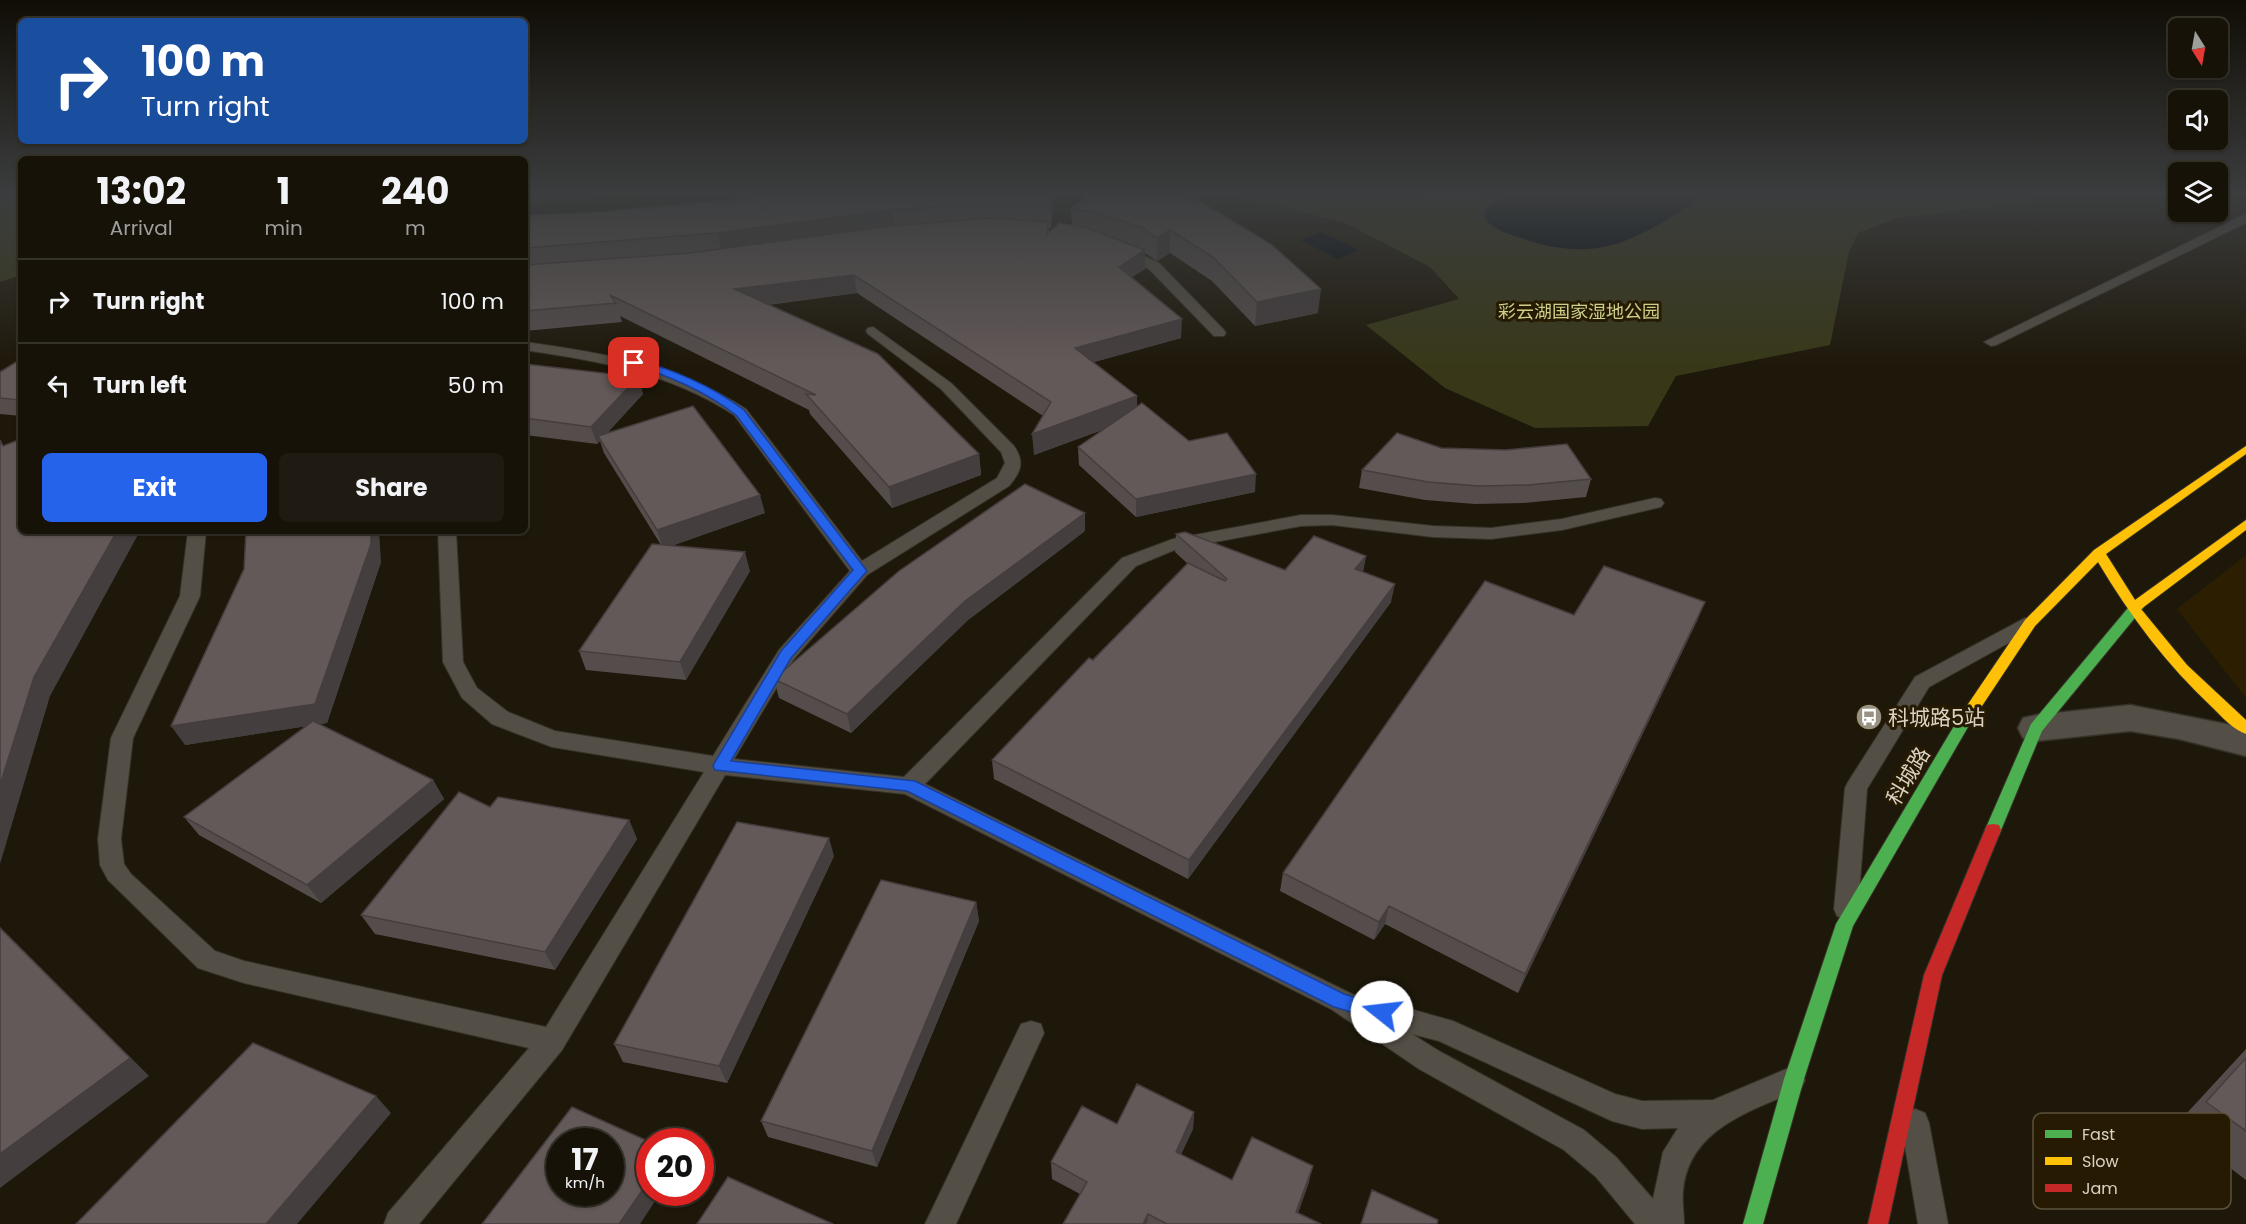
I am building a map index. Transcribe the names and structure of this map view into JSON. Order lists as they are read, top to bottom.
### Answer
{
  "streets": {
    "main road": ["科城路"]
  },
  "parks": ["彩云湖国家湿地公园"],
  "places": {
    "bus stop": ["科城路5站"]
  },
  "legend": ["Fast", "Slow", "Jam"],
  "north": "bottom",
  "page": {
    "turn": ["100 m", "Turn right"],
    "eta": [
      "13:02",
      "Arrival",
      "1",
      "min",
      "240",
      "m"
    ],
    "list": [
      {
        "name": "Turn right",
        "value": "100 m"
      },
      {
        "name": "Turn left",
        "value": "50 m"
      }
    ],
    "buttons": ["Exit", "Share"],
    "speed": "17 km/h",
    "limit": "20"
  }
}
